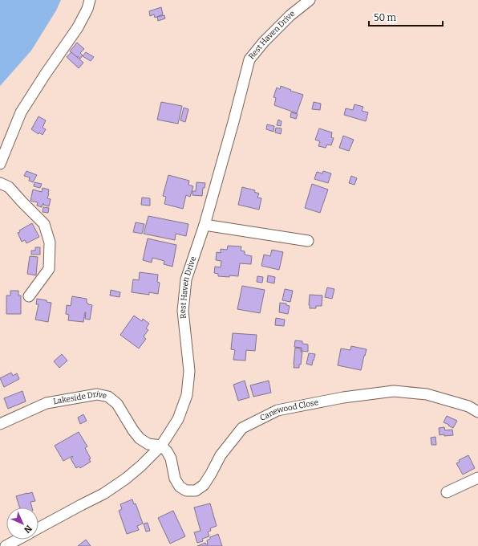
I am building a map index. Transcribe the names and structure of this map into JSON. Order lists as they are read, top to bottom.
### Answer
{
  "streets": {
    "street": ["Rest Haven Drive", "Lakeside Drive", "Canewood Close"]
  },
  "crossings": [
    ["Rest Haven Drive", "Lakeside Drive"],
    ["Rest Haven Drive", "Canewood Close"],
    ["Lakeside Drive", "Canewood Close"]
  ],
  "scale_bar": "50 m",
  "north": "bottom right"
}
